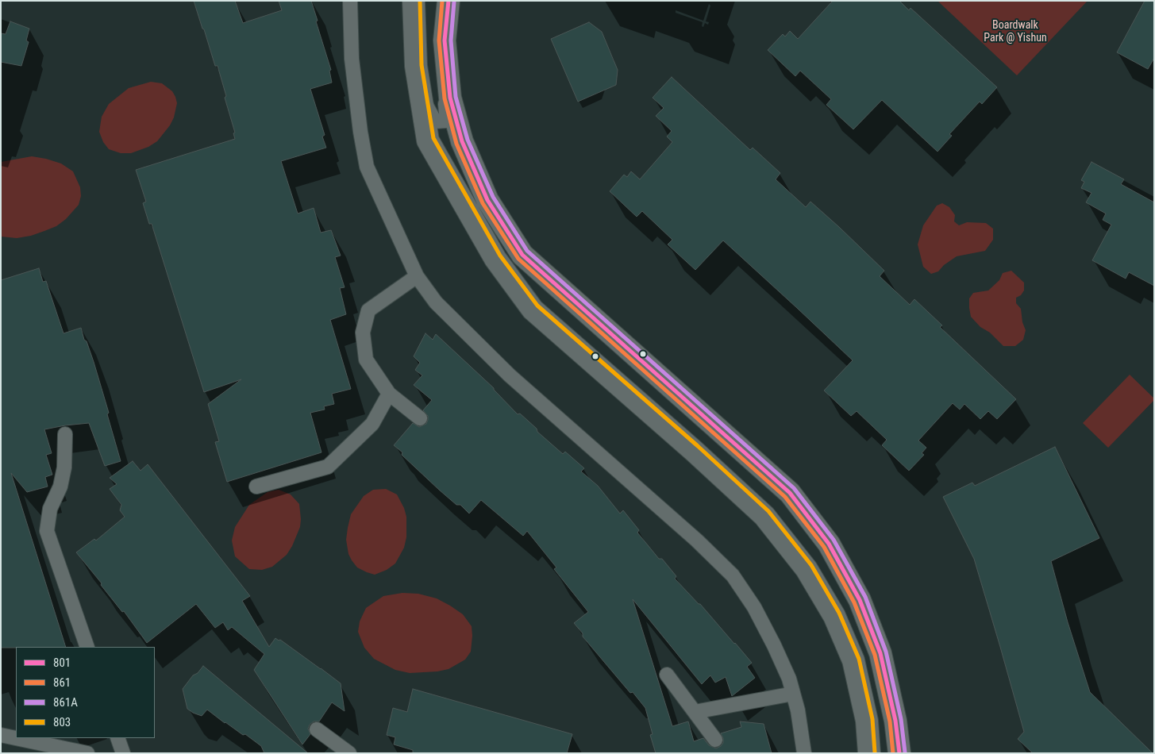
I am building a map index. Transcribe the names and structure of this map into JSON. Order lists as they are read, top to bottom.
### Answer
{
  "parks": ["Boardwalk Park @ Yishun"],
  "lines": [
    "transit line 801",
    "transit line 861",
    "transit line 803",
    "transit line 861A"
  ],
  "legend": [
    "801",
    "861",
    "861A",
    "803"
  ]
}
